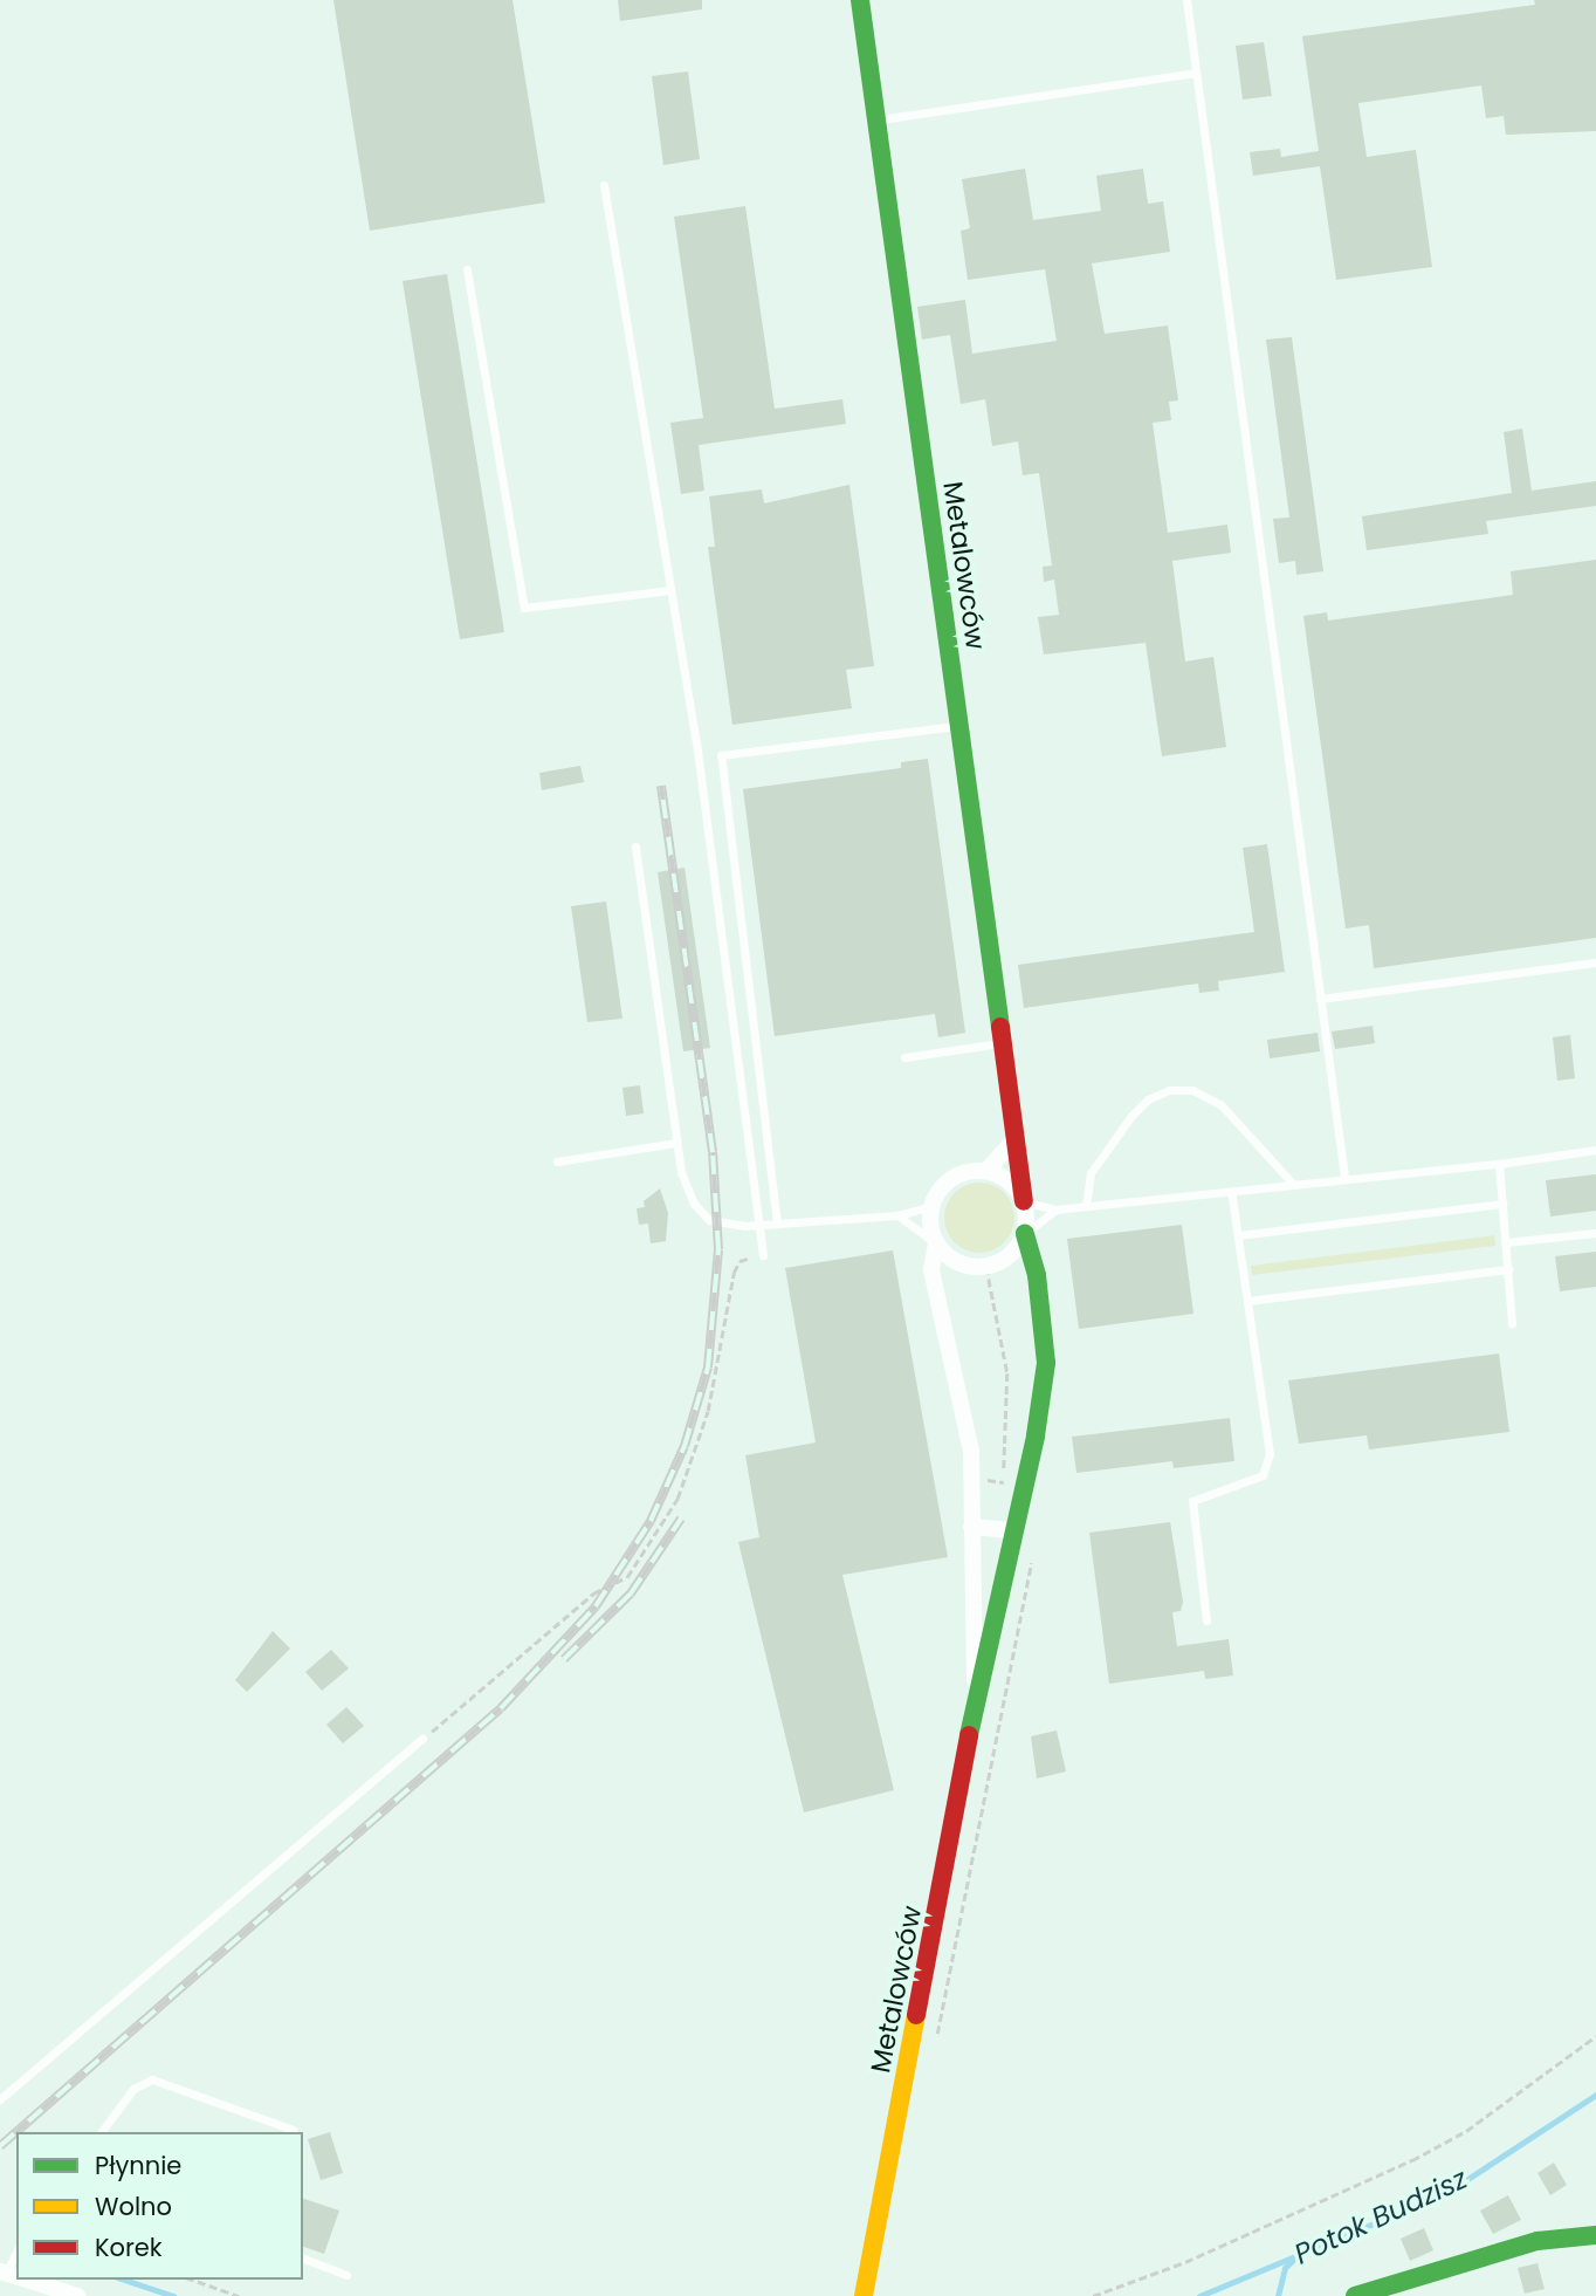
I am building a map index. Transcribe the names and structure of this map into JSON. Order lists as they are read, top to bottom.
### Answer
{
  "streets": {
    "street": ["Metalowców"]
  },
  "water": ["Potok Budzisz"],
  "legend": ["Płynnie", "Wolno", "Korek"]
}
